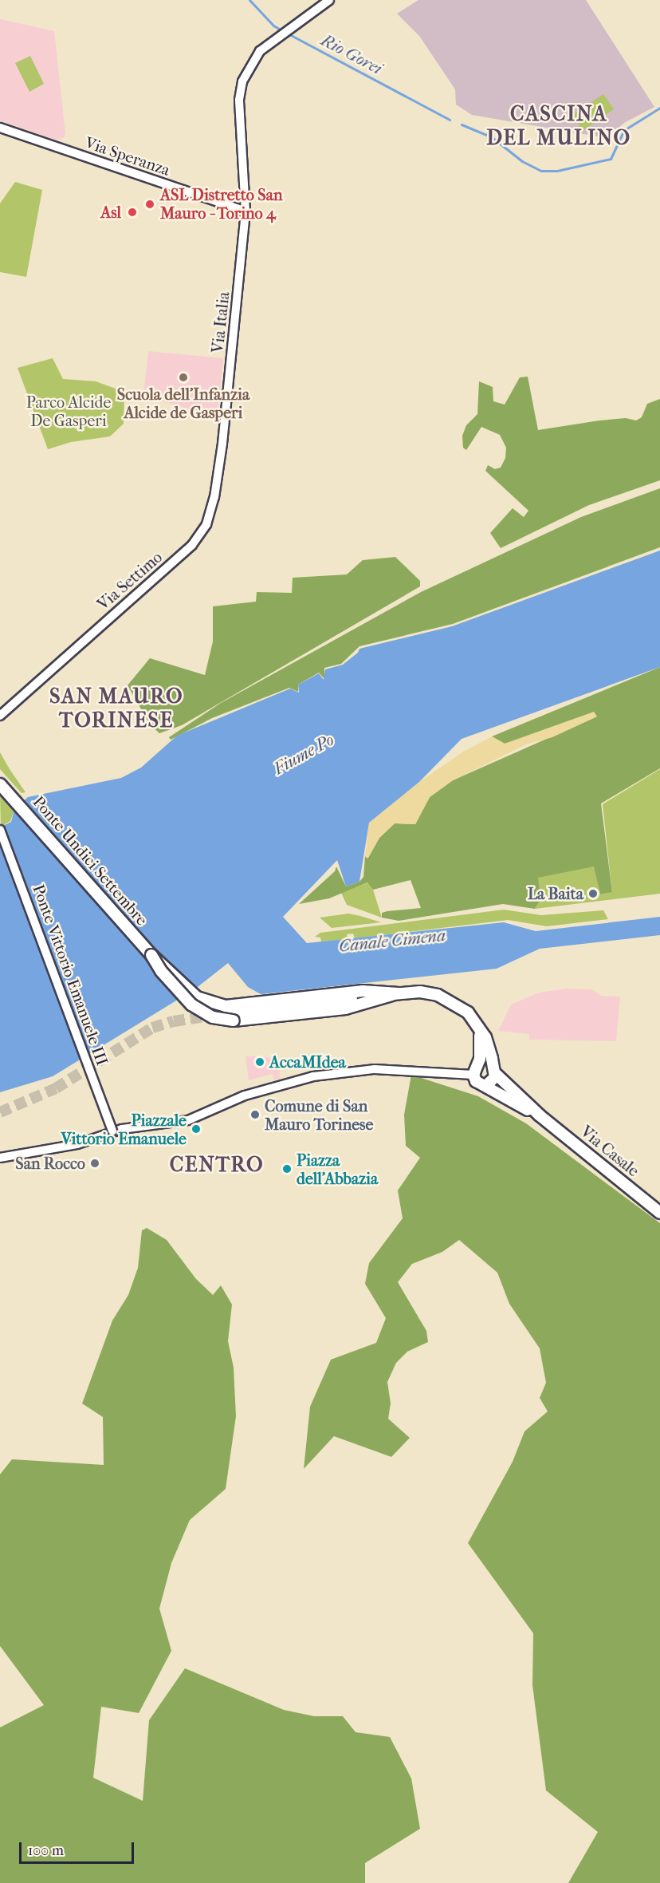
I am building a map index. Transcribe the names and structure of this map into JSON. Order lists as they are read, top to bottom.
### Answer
{
  "streets": {
    "main road": ["Ponte Undici Settembre", "Via Casale"],
    "street": [
      "Via Speranza",
      "Via Italia",
      "Via Settimo",
      "Ponte Vittorio Emanuele III"
    ]
  },
  "crossings": [
    ["Via Speranza", "Via Italia"],
    ["Via Italia", "Via Settimo"]
  ],
  "districts": ["CASCINA DEL MULINO", "SAN MAURO TORINESE", "CENTRO"],
  "water": ["Rio Gorei", "Fiume Po", "Canale Cimena"],
  "parks": ["Parco Alcide De Gasperi"],
  "places": [
    "ASL Distretto San Mauro - Torino 4",
    "Asl",
    "Scuola dell'Infanzia Alcide de Gasperi",
    "La Baita",
    "AccaMIdea",
    "Comune di San Mauro Torinese",
    "Piazzale Vittorio Emanuele",
    "San Rocco",
    "Piazza dell'Abbazia"
  ],
  "scale_bar": "100 m"
}
